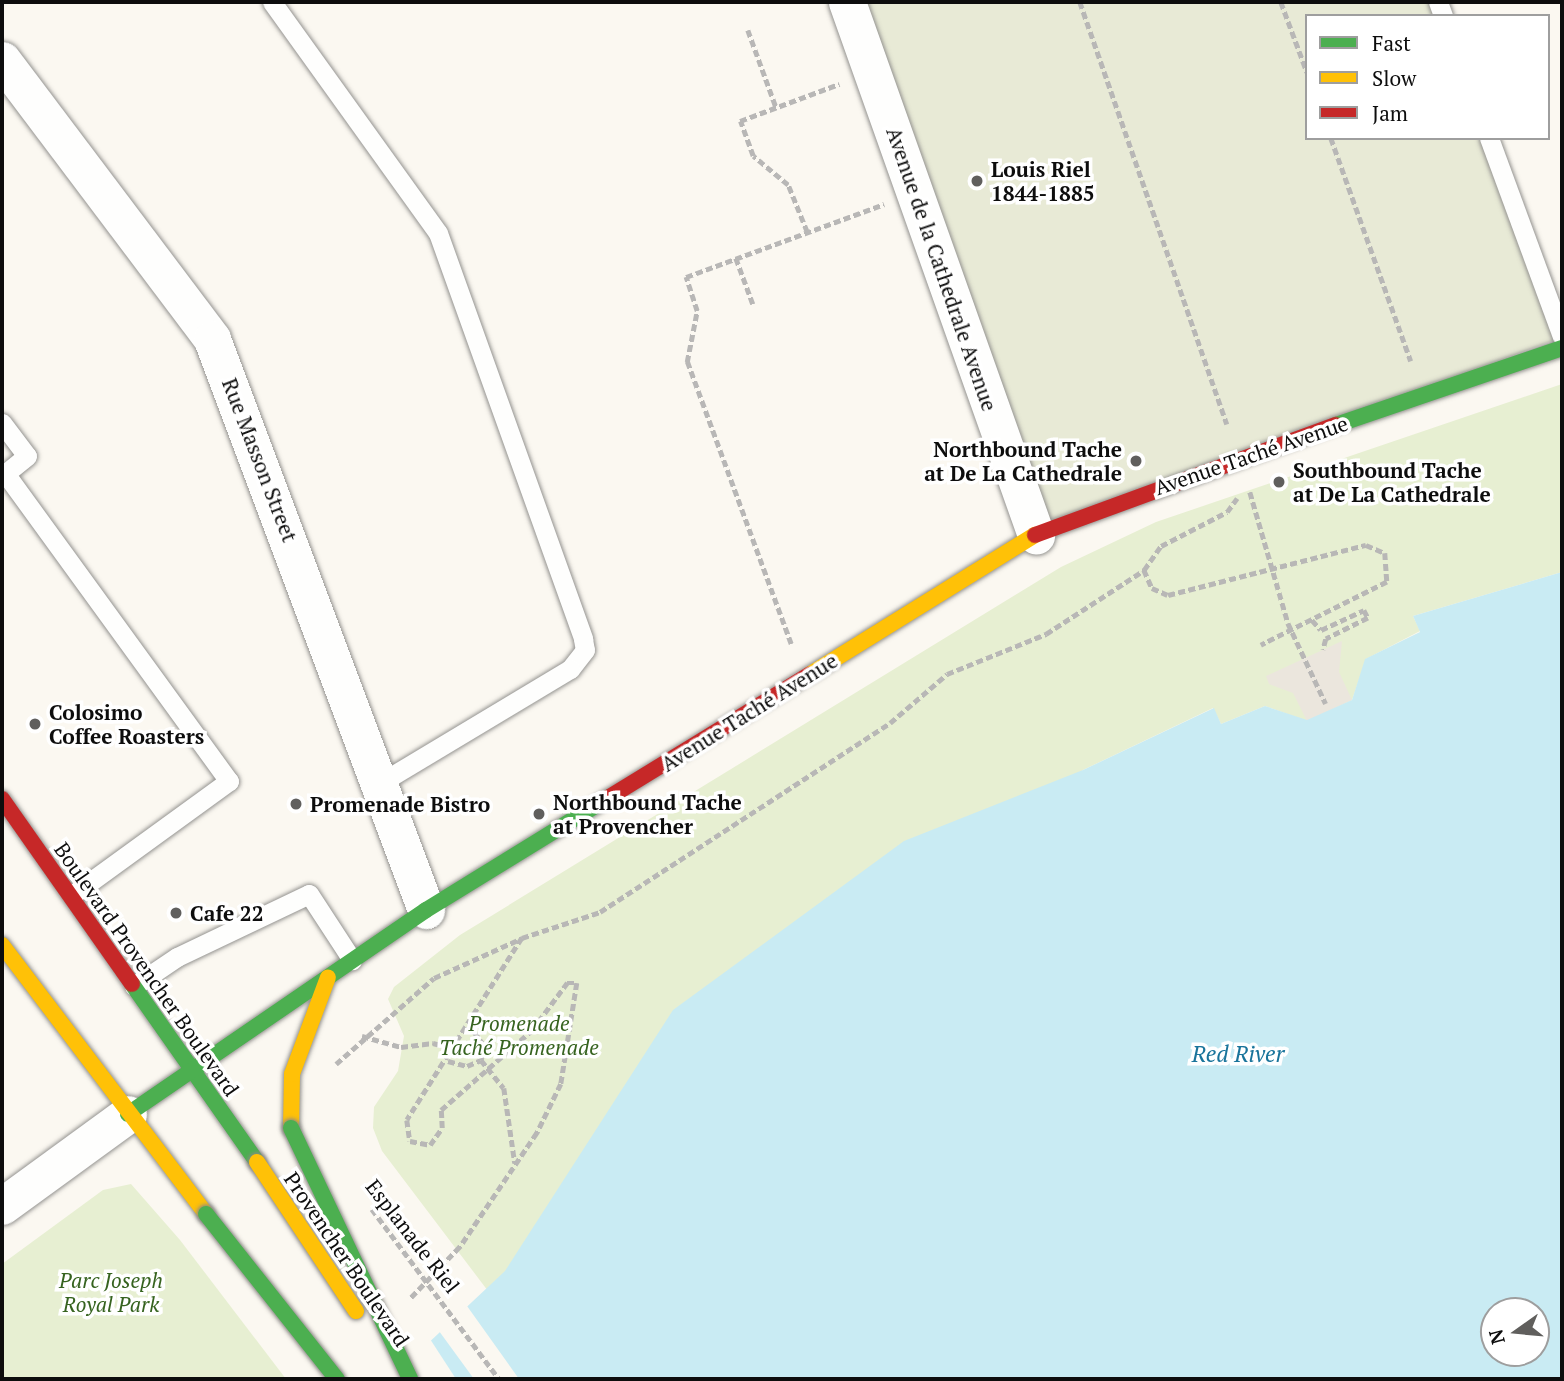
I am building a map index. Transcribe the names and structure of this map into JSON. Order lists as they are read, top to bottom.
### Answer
{
  "streets": {
    "street": [
      "Avenue de la Cathedrale Avenue",
      "Avenue Taché Avenue",
      "Rue Masson Street",
      "Boulevard Provencher Boulevard",
      "Provencher Boulevard"
    ],
    "path": ["Esplanade Riel"]
  },
  "crossings": [
    ["Avenue de la Cathedrale Avenue", "Avenue Taché Avenue"],
    ["Avenue Taché Avenue", "Rue Masson Street"],
    ["Avenue Taché Avenue", "Boulevard Provencher Boulevard"],
    ["Boulevard Provencher Boulevard", "Provencher Boulevard"]
  ],
  "water": ["Red River"],
  "parks": ["Promenade Taché Promenade", "Parc Joseph Royal Park"],
  "places": [
    "Louis Riel 1844-1885",
    "Northbound Tache at De La Cathedrale",
    "Southbound Tache at De La Cathedrale",
    "Colosimo Coffee Roasters",
    "Promenade Bistro",
    "Northbound Tache at Provencher",
    "Cafe 22"
  ],
  "legend": ["Fast", "Slow", "Jam"],
  "north": "left"
}
